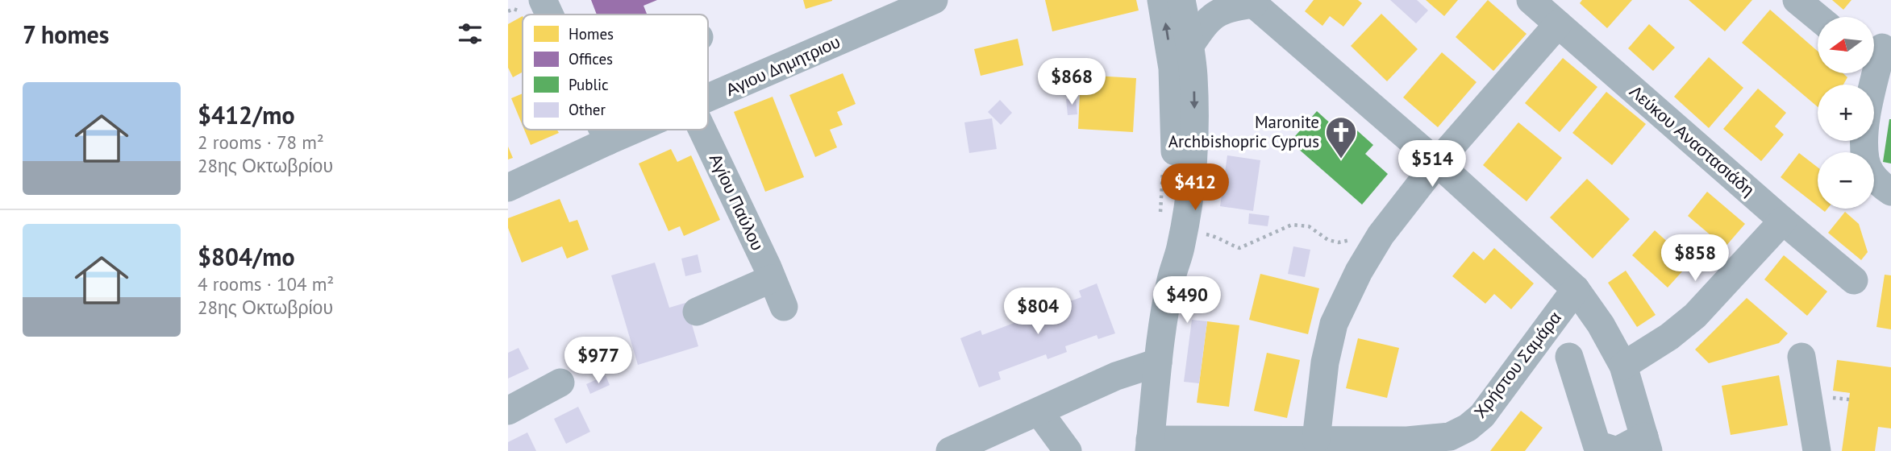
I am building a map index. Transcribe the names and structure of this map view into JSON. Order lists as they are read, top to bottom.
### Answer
{
  "streets": {
    "street": [
      "Αγιου Δημητριου",
      "Λεύκου Αναστασιάδη",
      "Αγίου Παύλου",
      "Χρήστου Σαμάρα"
    ]
  },
  "places": {
    "church": ["Maronite Archbishopric Cyprus"]
  },
  "legend": [
    "Homes",
    "Offices",
    "Public",
    "Other"
  ],
  "north": "left",
  "page": {
    "heading": "7 homes",
    "map_buttons": ["+", "−"],
    "price": [
      "$868",
      "$514",
      "$412",
      "$858",
      "$490",
      "$804",
      "$977"
    ],
    "list": [
      {
        "name": "$412/mo",
        "note": "2 rooms · 78 m² · 28ης Οκτωβρίου"
      },
      {
        "name": "$804/mo",
        "note": "4 rooms · 104 m² · 28ης Οκτωβρίου"
      }
    ]
  }
}
